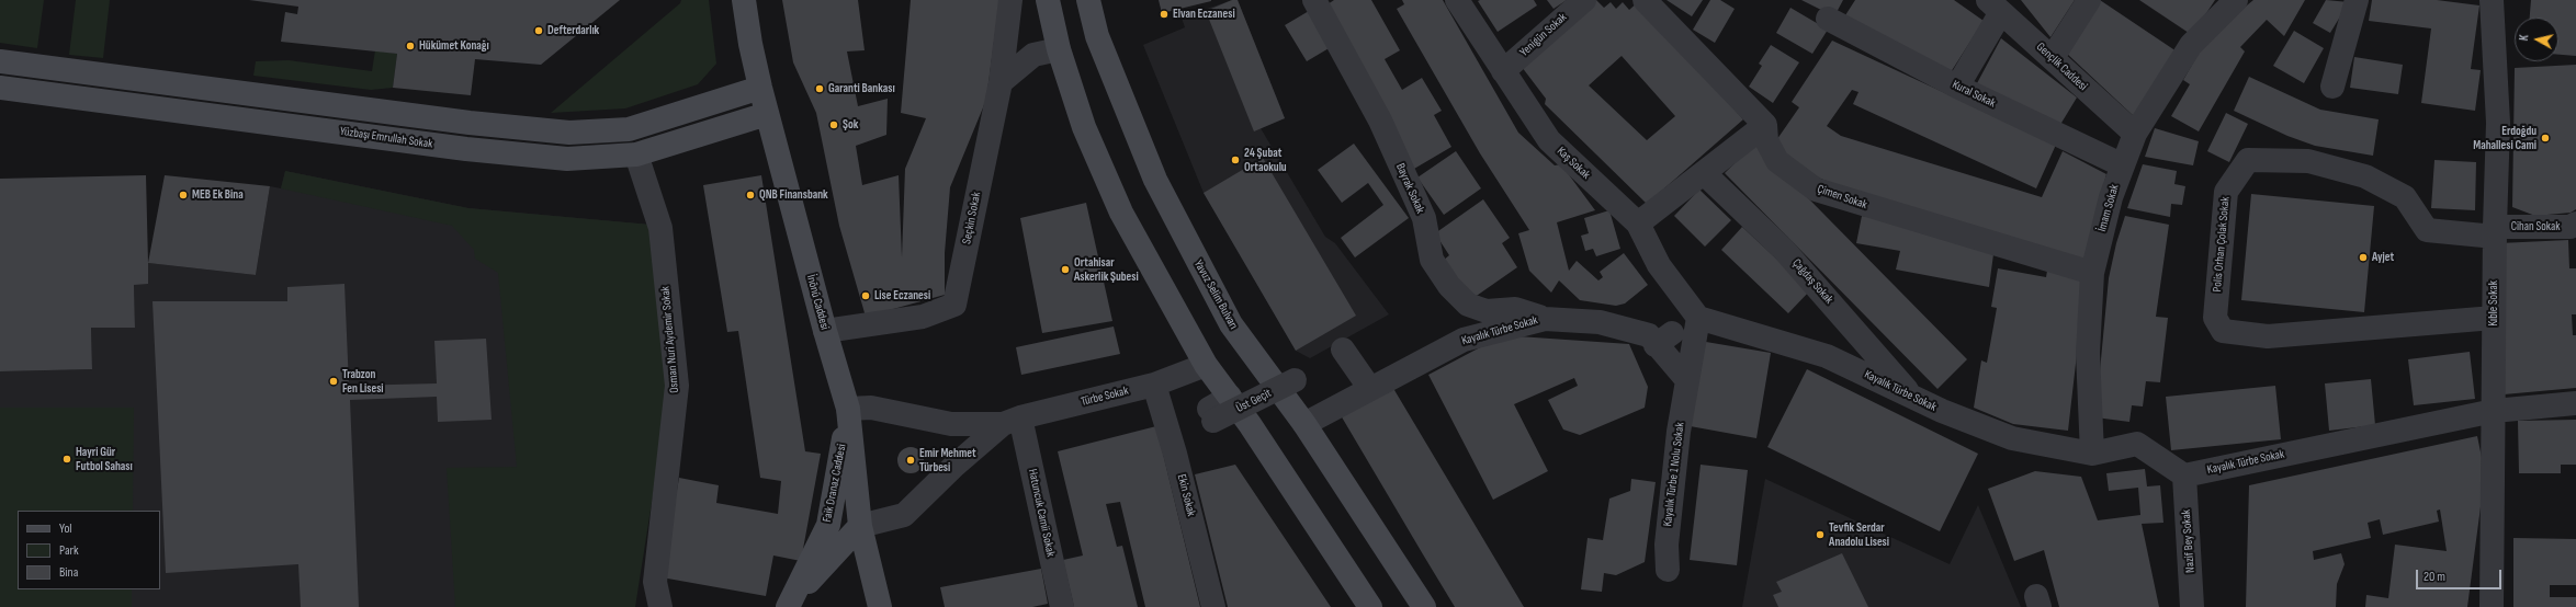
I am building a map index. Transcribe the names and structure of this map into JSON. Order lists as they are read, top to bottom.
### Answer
{
  "streets": {
    "street": [
      "Yenigün Sokak",
      "Gençlik Caddesi",
      "Kural Sokak",
      "Yüzbaşı Emrullah Sokak",
      "Kaş Sokak",
      "Bayrak Sokak",
      "Çimen Sokak",
      "İmam Sokak",
      "Seçkin Sokak",
      "Cihan Sokak",
      "Polis Orhan Çolak Sokak",
      "Çağdaş Sokak",
      "Yavuz Selim Bulvarı",
      "İnönü Caddesi",
      "Kıble Sokak",
      "Kayalık Türbe Sokak",
      "Osman Nuri Aydemir Sokak",
      "Türbe Sokak",
      "Üst Geçit",
      "Kayalık Türbe 1 Nolu Sokak",
      "Faik Dranaz Caddesi",
      "Ekin Sokak",
      "Hatuncuk Camii Sokak",
      "Nazif Bey Sokak"
    ]
  },
  "crossings": [
    ["Yenigün Sokak", "Kaş Sokak"],
    ["Gençlik Caddesi", "İmam Sokak"],
    ["Kural Sokak", "İmam Sokak"],
    ["Yüzbaşı Emrullah Sokak", "İnönü Caddesi"],
    ["Yüzbaşı Emrullah Sokak", "Osman Nuri Aydemir Sokak"],
    ["Kaş Sokak", "Kayalık Türbe Sokak"],
    ["Bayrak Sokak", "Kayalık Türbe Sokak"],
    ["Çimen Sokak", "İmam Sokak"],
    ["İmam Sokak", "Kayalık Türbe Sokak"],
    ["Seçkin Sokak", "İnönü Caddesi"],
    ["Cihan Sokak", "Polis Orhan Çolak Sokak"],
    ["Cihan Sokak", "Kıble Sokak"],
    ["Polis Orhan Çolak Sokak", "Kıble Sokak"],
    ["Çağdaş Sokak", "Kayalık Türbe Sokak"],
    ["Yavuz Selim Bulvarı", "Kayalık Türbe Sokak"],
    ["İnönü Caddesi", "Türbe Sokak"],
    ["İnönü Caddesi", "Faik Dranaz Caddesi"],
    ["Kıble Sokak", "Kayalık Türbe Sokak"],
    ["Kayalık Türbe Sokak", "Kayalık Türbe 1 Nolu Sokak"],
    ["Kayalık Türbe Sokak", "Nazif Bey Sokak"],
    ["Türbe Sokak", "Faik Dranaz Caddesi"],
    ["Türbe Sokak", "Ekin Sokak"],
    ["Türbe Sokak", "Hatuncuk Camii Sokak"]
  ],
  "places": [
    "Elvan Eczanesi",
    "Defterdarlık",
    "Hükümet Konağı",
    "Garanti Bankası",
    "Şok",
    "Erdoğdu Mahallesi Cami",
    "24 Şubat Ortaokulu",
    "MEB Ek Bina",
    "QNB Finansbank",
    "Ayjet",
    "Ortahisar Askerlik Şubesi",
    "Lise Eczanesi",
    "Trabzon Fen Lisesi",
    "Hayri Gür Futbol Sahası",
    "Emir Mehmet Türbesi",
    "Tevfik Serdar Anadolu Lisesi"
  ],
  "legend": ["Yol", "Park", "Bina"],
  "scale_bar": "20 m",
  "north": "left"
}
